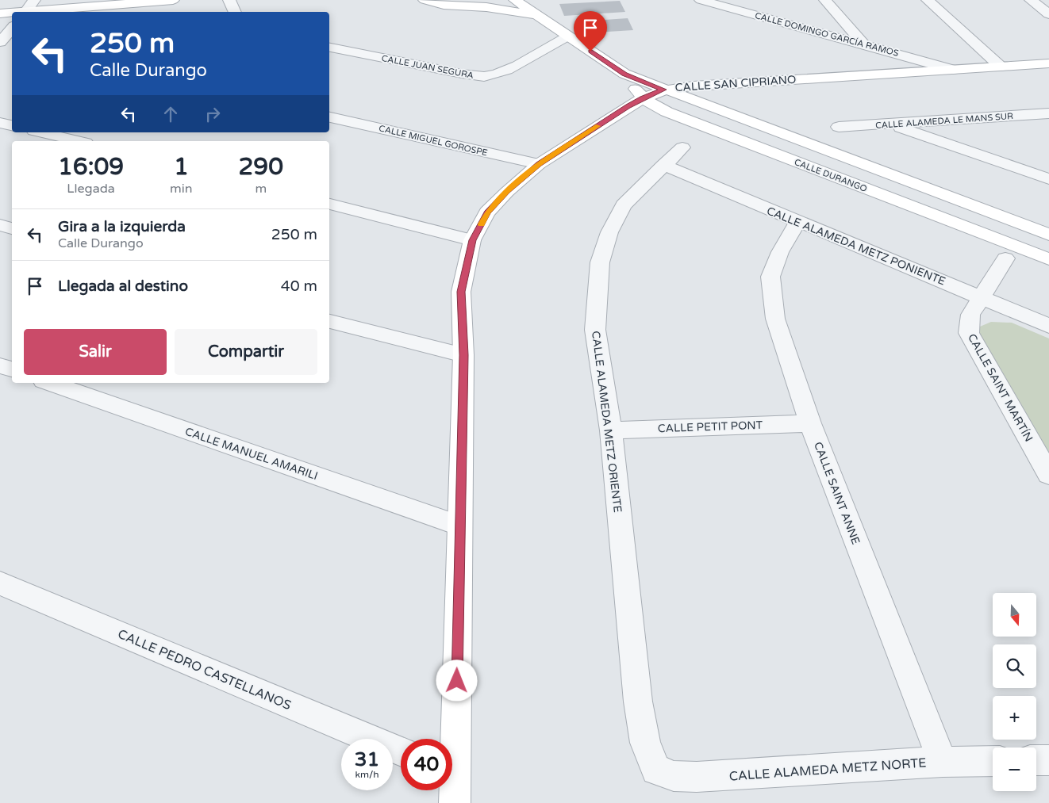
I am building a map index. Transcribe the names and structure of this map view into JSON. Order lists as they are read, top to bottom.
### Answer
{
  "streets": {
    "street": [
      "CALLE DOMINGO GARCÍA RAMOS",
      "CALLE JUAN SEGURA",
      "CALLE SAN CIPRIANO",
      "CALLE ALAMEDA LE MANS SUR",
      "CALLE MIGUEL GOROSPE",
      "CALLE DURANGO",
      "CALLE ALAMEDA METZ PONIENTE",
      "CALLE SAINT MARTÍN",
      "CALLE ALAMEDA METZ ORIENTE",
      "CALLE PETIT PONT",
      "CALLE MANUEL AMARILI",
      "CALLE SAINT ANNE",
      "CALLE PEDRO CASTELLANOS",
      "CALLE ALAMEDA METZ NORTE"
    ]
  },
  "crossings": [
    ["CALLE DOMINGO GARCÍA RAMOS", "CALLE SAN CIPRIANO"],
    ["CALLE JUAN SEGURA", "CALLE DURANGO"],
    ["CALLE SAN CIPRIANO", "CALLE MIGUEL GOROSPE"],
    ["CALLE SAN CIPRIANO", "CALLE DURANGO"],
    ["CALLE SAN CIPRIANO", "CALLE MANUEL AMARILI"],
    ["CALLE ALAMEDA METZ PONIENTE", "CALLE SAINT MARTÍN"],
    ["CALLE ALAMEDA METZ PONIENTE", "CALLE ALAMEDA METZ ORIENTE"],
    ["CALLE ALAMEDA METZ PONIENTE", "CALLE SAINT ANNE"],
    ["CALLE ALAMEDA METZ ORIENTE", "CALLE PETIT PONT"],
    ["CALLE ALAMEDA METZ ORIENTE", "CALLE ALAMEDA METZ NORTE"],
    ["CALLE PETIT PONT", "CALLE SAINT ANNE"],
    ["CALLE SAINT ANNE", "CALLE ALAMEDA METZ NORTE"]
  ],
  "north": "bottom",
  "page": {
    "turn": ["250 m", "Calle Durango"],
    "eta": [
      "16:09",
      "Llegada",
      "1",
      "min",
      "290",
      "m"
    ],
    "list": [
      {
        "name": "Gira a la izquierda",
        "note": "Calle Durango",
        "value": "250 m"
      },
      {
        "name": "Llegada al destino",
        "value": "40 m"
      }
    ],
    "buttons": ["Salir", "Compartir"],
    "map_buttons": ["+", "−"],
    "speed": "31 km/h",
    "limit": "40"
  }
}
